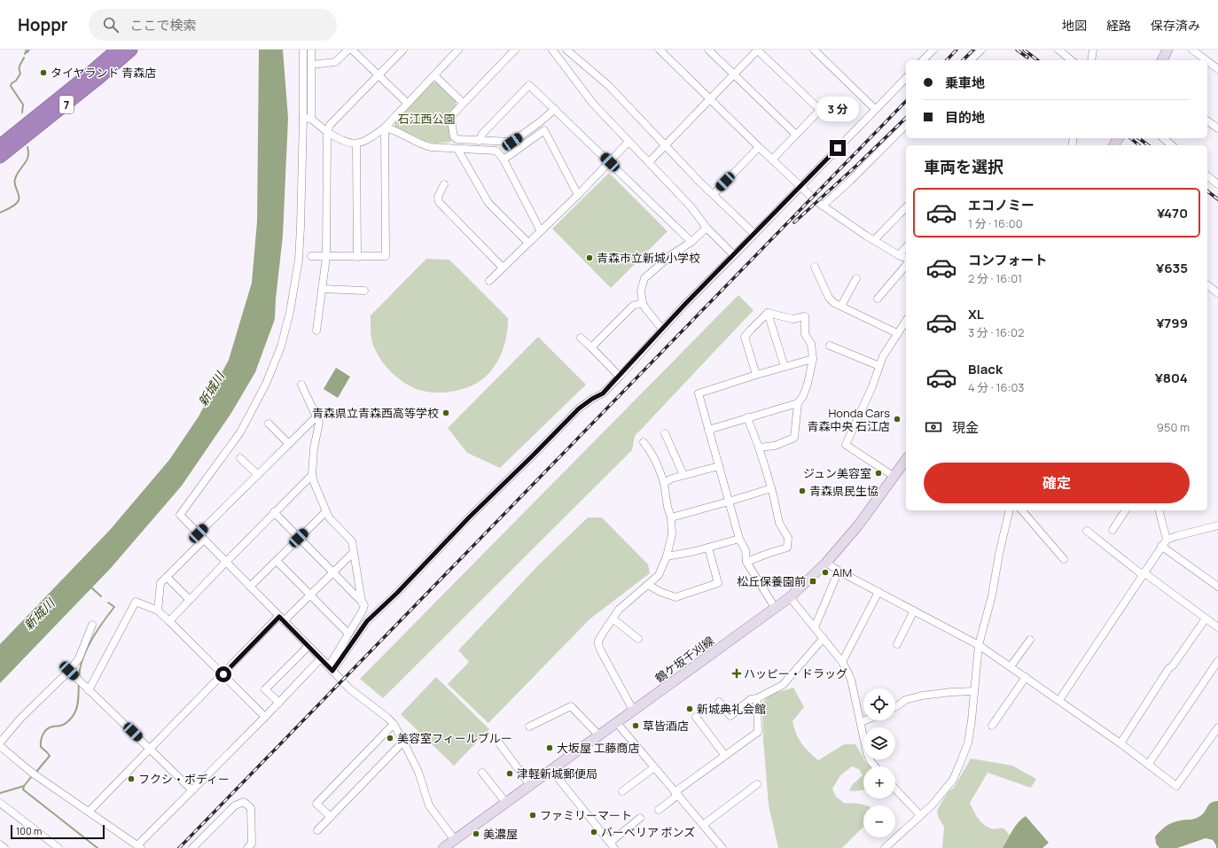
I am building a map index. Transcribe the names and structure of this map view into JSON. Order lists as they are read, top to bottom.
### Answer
{
  "streets": {
    "highway": ["7"],
    "main road": ["鶴ケ坂千刈線"]
  },
  "water": ["新城川"],
  "parks": ["石江西公園"],
  "places": {
    "other": [
      "タイヤランド 青森店",
      "青森市立新城小学校",
      "青森県立青森西高等学校",
      "Honda Cars 青森中央 石江店",
      "ジュン美容室",
      "青森県民生協",
      "AIM",
      "新城典礼会館",
      "草皆酒店",
      "美容室フィールブルー",
      "大坂屋 工藤商店",
      "津軽新城郵便局",
      "フクシ・ボディー",
      "ファミリーマート",
      "バーべリア ボンズ",
      "美濃屋"
    ],
    "transit": ["松丘保養園前"],
    "health": ["ハッピー・ドラッグ"]
  },
  "scale_bar": "100 m",
  "page": {
    "header": "Hoppr",
    "search": "ここで検索",
    "nav": ["地図", "経路", "保存済み"],
    "banner": ["乗車地", "目的地"],
    "bubble": "3 分",
    "heading": "車両を選択",
    "list": [
      {
        "name": "エコノミー",
        "note": "1 分 · 16:00",
        "value": "¥470"
      },
      {
        "name": "コンフォート",
        "note": "2 分 · 16:01",
        "value": "¥635"
      },
      {
        "name": "XL",
        "note": "3 分 · 16:02",
        "value": "¥799"
      },
      {
        "name": "Black",
        "note": "4 分 · 16:03",
        "value": "¥804"
      }
    ],
    "pay": ["現金", "950 m"],
    "buttons": "確定",
    "map_buttons": ["+", "−"],
    "scale": "100 m"
  }
}
